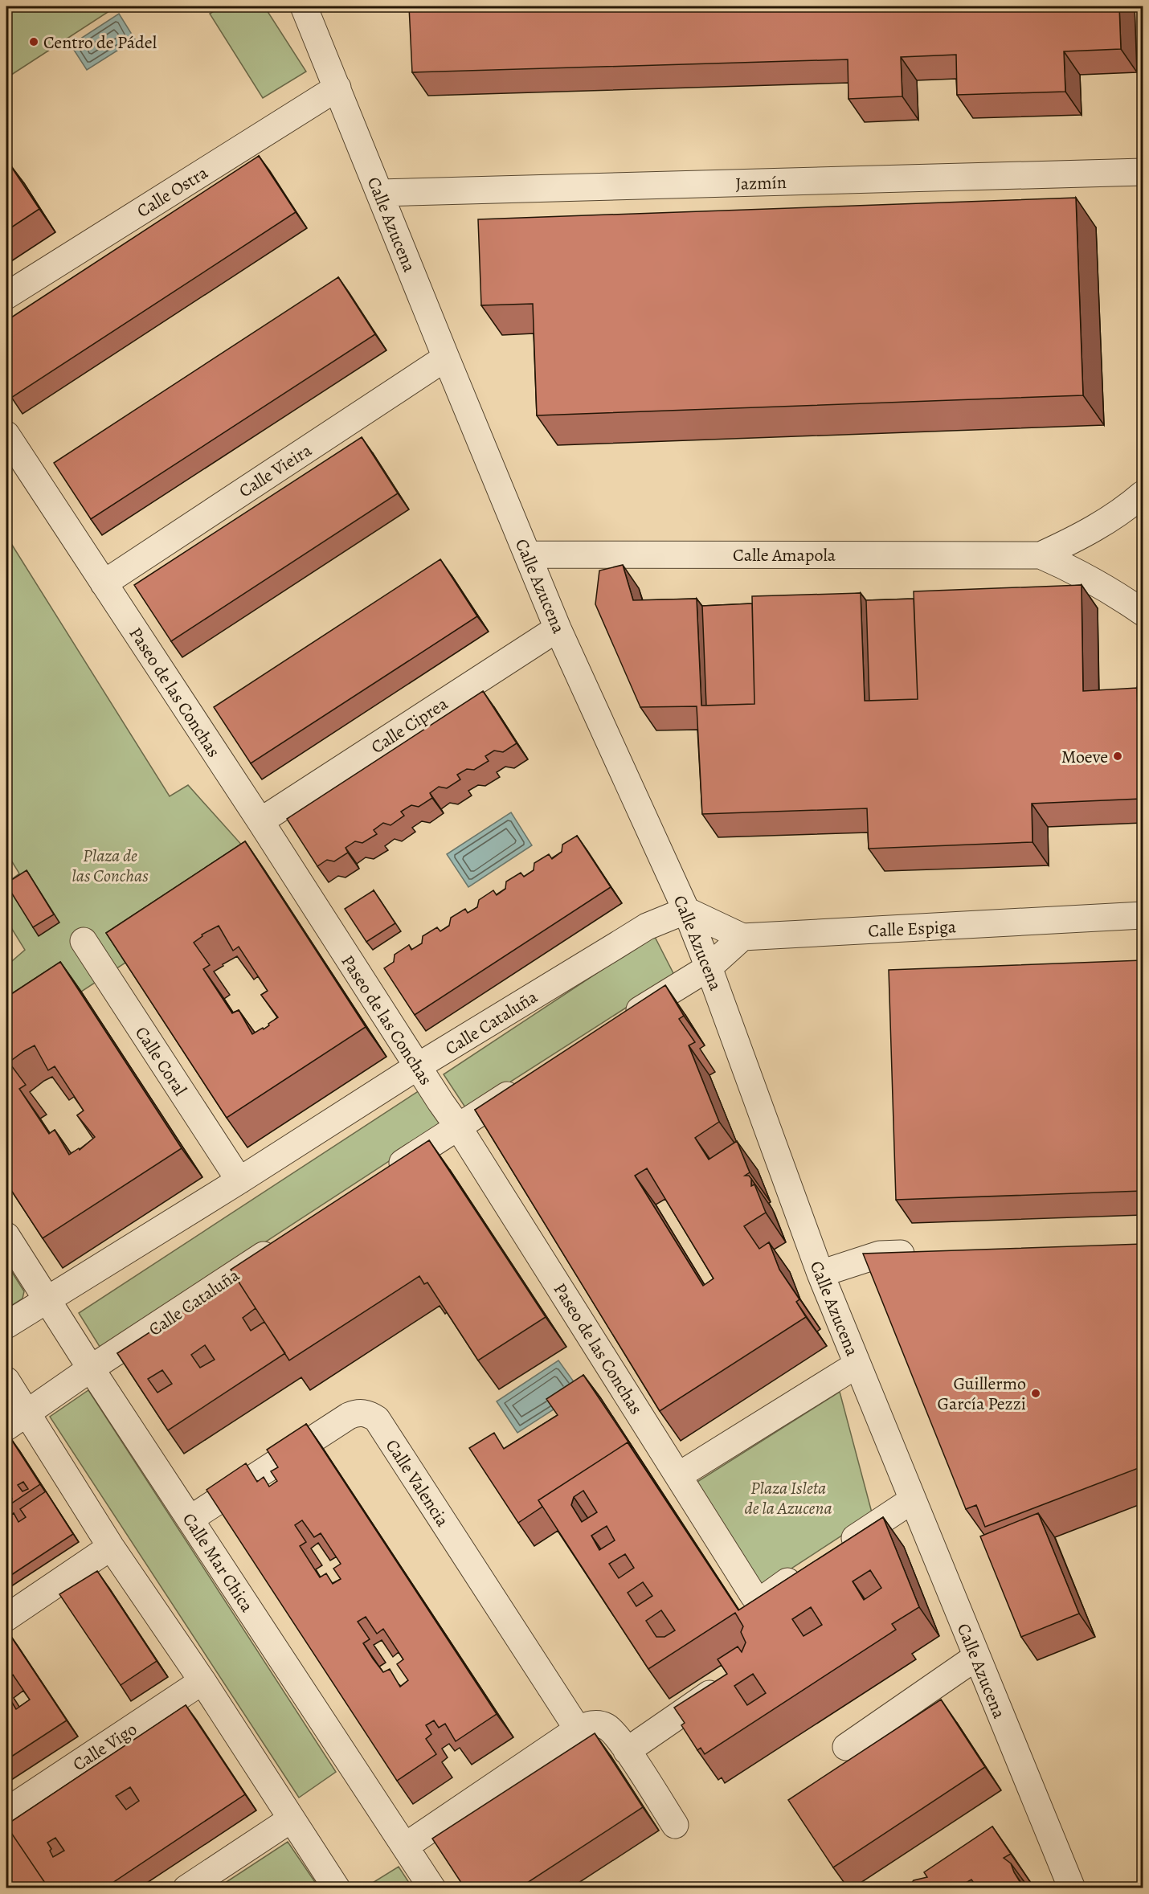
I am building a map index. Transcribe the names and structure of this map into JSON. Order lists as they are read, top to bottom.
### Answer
{
  "streets": {
    "street": [
      "Jazmín",
      "Calle Ostra",
      "Calle Azucena",
      "Calle Vieira",
      "Calle Amapola",
      "Paseo de las Conchas",
      "Calle Ciprea",
      "Calle Espiga",
      "Calle Cataluña",
      "Calle Coral",
      "Calle Valencia",
      "Calle Mar Chica",
      "Calle Vigo"
    ]
  },
  "crossings": [
    ["Jazmín", "Calle Azucena"],
    ["Calle Ostra", "Calle Azucena"],
    ["Calle Azucena", "Calle Vieira"],
    ["Calle Azucena", "Calle Amapola"],
    ["Calle Azucena", "Calle Ciprea"],
    ["Calle Azucena", "Calle Espiga"],
    ["Calle Azucena", "Calle Cataluña"],
    ["Calle Vieira", "Paseo de las Conchas"],
    ["Paseo de las Conchas", "Calle Ciprea"],
    ["Paseo de las Conchas", "Calle Cataluña"],
    ["Calle Espiga", "Calle Cataluña"],
    ["Calle Cataluña", "Calle Coral"],
    ["Calle Cataluña", "Calle Mar Chica"],
    ["Calle Valencia", "Calle Mar Chica"]
  ],
  "parks": ["Plaza de las Conchas", "Plaza Isleta de la Azucena"],
  "places": ["Centro de Pádel", "Moeve", "Guillermo García Pezzi"]
}
